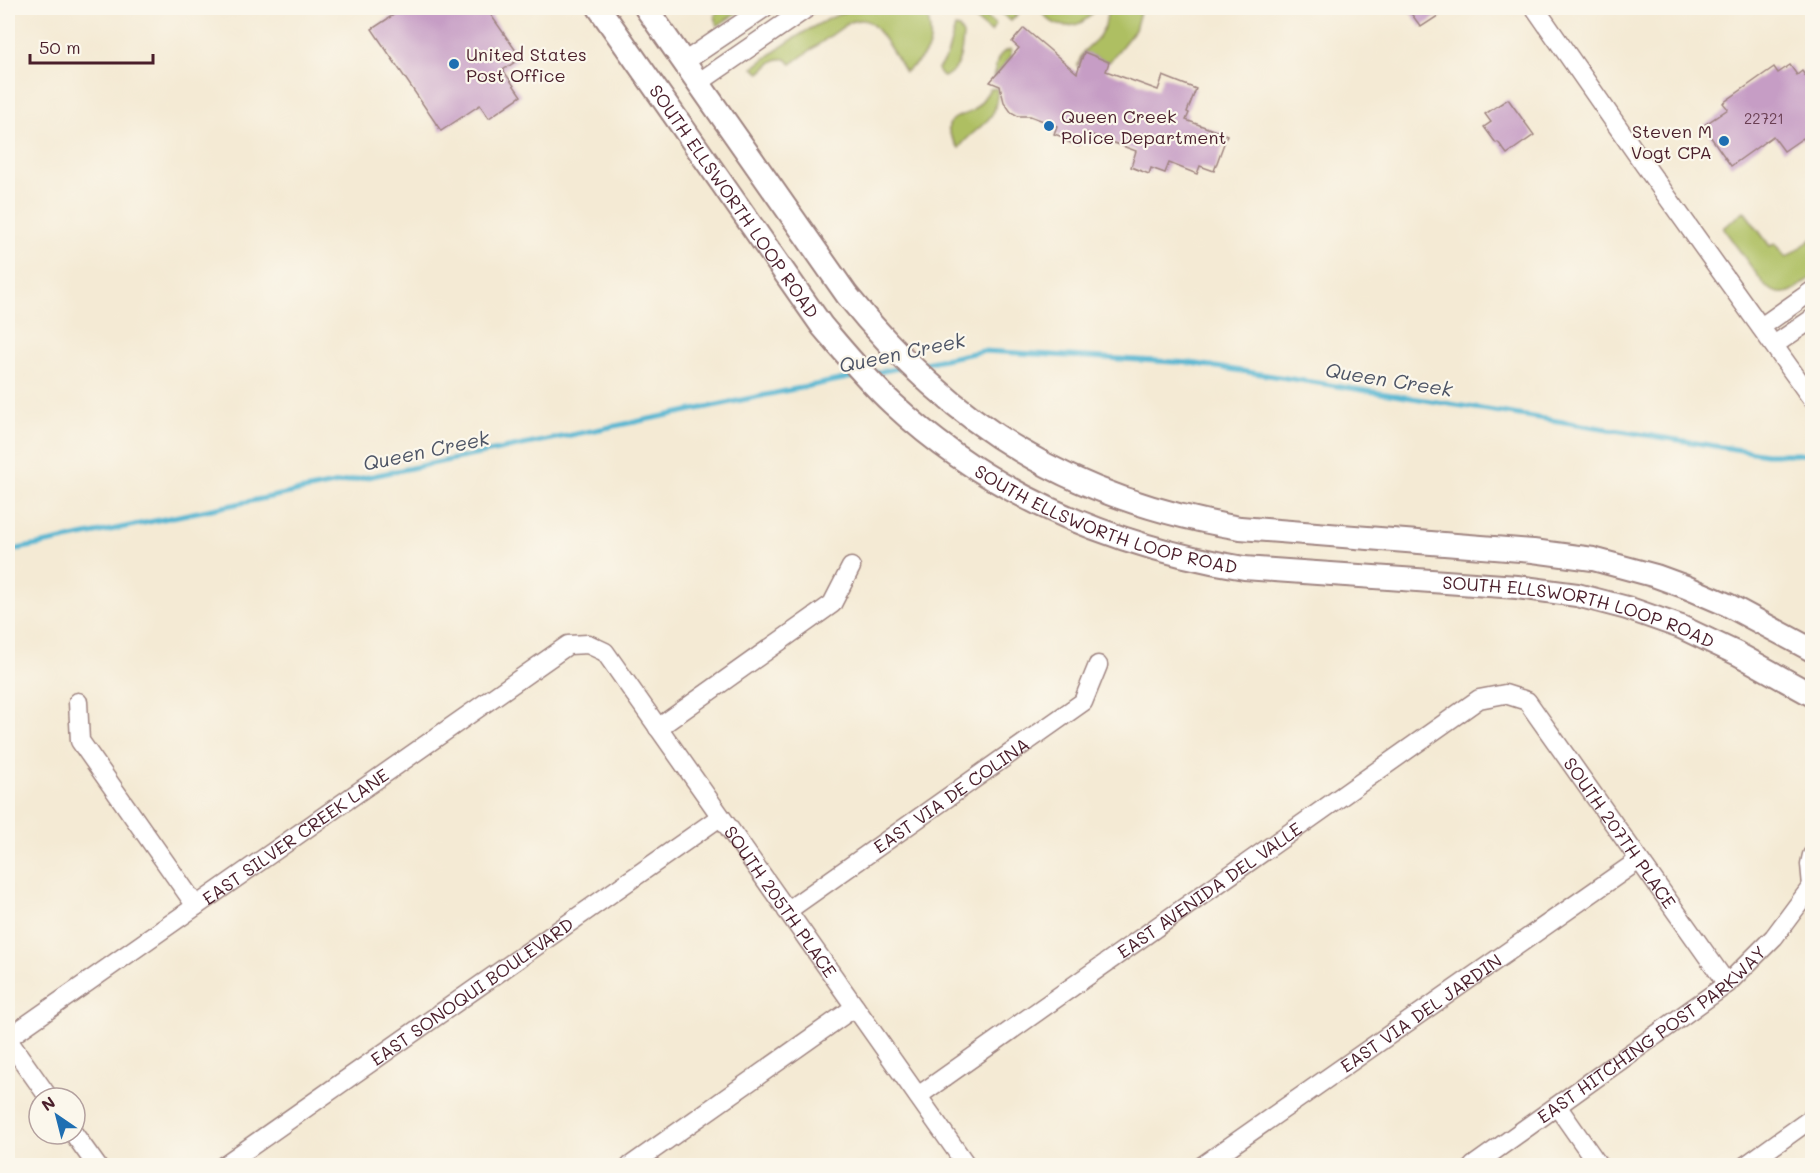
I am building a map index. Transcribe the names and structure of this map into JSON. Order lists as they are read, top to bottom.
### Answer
{
  "streets": {
    "main road": ["SOUTH ELLSWORTH LOOP ROAD"],
    "street": [
      "EAST VIA DE COLINA",
      "SOUTH 207TH PLACE",
      "EAST SILVER CREEK LANE",
      "EAST AVENIDA DEL VALLE",
      "SOUTH 205TH PLACE",
      "EAST SONOQUI BOULEVARD",
      "EAST VIA DEL JARDIN",
      "EAST HITCHING POST PARKWAY"
    ]
  },
  "crossings": [
    ["EAST VIA DE COLINA", "SOUTH 205TH PLACE"],
    ["SOUTH 207TH PLACE", "EAST AVENIDA DEL VALLE"],
    ["SOUTH 207TH PLACE", "EAST VIA DEL JARDIN"],
    ["SOUTH 207TH PLACE", "EAST HITCHING POST PARKWAY"],
    ["EAST SILVER CREEK LANE", "SOUTH 205TH PLACE"],
    ["EAST AVENIDA DEL VALLE", "SOUTH 205TH PLACE"],
    ["SOUTH 205TH PLACE", "EAST SONOQUI BOULEVARD"]
  ],
  "water": ["Queen Creek"],
  "places": ["United States Post Office", "Queen Creek Police Department", "Steven M Vogt CPA"],
  "house_numbers": ["22721"],
  "scale_bar": "50 m",
  "north": "top left"
}
